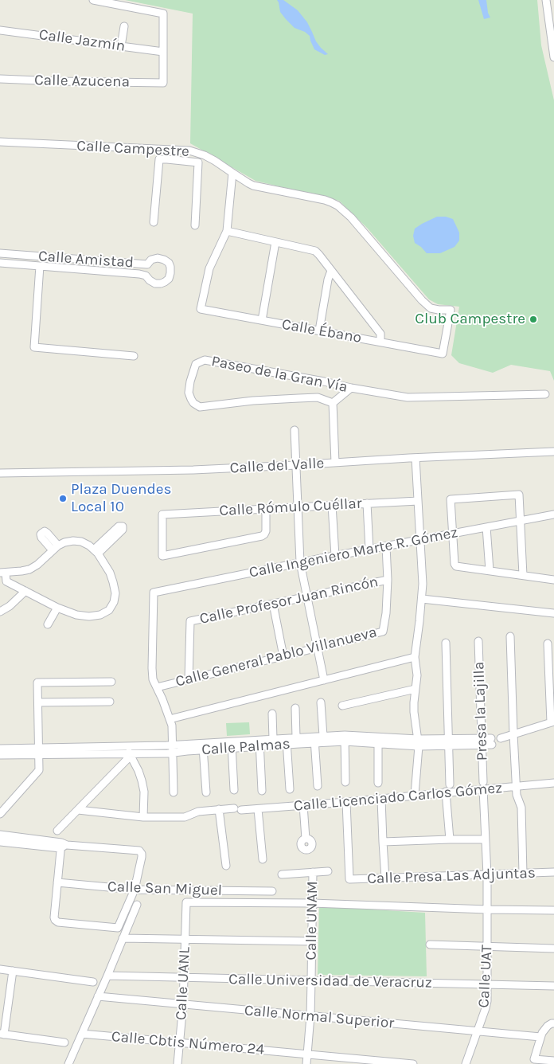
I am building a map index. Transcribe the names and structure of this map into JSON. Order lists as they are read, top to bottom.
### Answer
{
  "streets": {
    "street": [
      "Calle Jazmín",
      "Calle Azucena",
      "Calle Campestre",
      "Calle Amistad",
      "Calle Ébano",
      "Paseo de la Gran Vía",
      "Calle del Valle",
      "Calle Rómulo Cuéllar",
      "Calle Ingeniero Marte R. Gómez",
      "Calle Profesor Juan Rincón",
      "Calle General Pablo Villanueva",
      "Presa la Lajilla",
      "Calle Palmas",
      "Calle Licenciado Carlos Gómez",
      "Calle Presa Las Adjuntas",
      "Calle San Miguel",
      "Calle UNAM",
      "Calle UAT",
      "Calle Universidad de Veracruz",
      "Calle UANL",
      "Calle Normal Superior",
      "Calle Cbtis Número 24"
    ]
  },
  "crossings": [
    ["Calle Jazmín", "Calle Azucena"],
    ["Calle Campestre", "Calle Ébano"],
    ["Calle Ingeniero Marte R. Gómez", "Calle General Pablo Villanueva"],
    ["Calle Profesor Juan Rincón", "Calle General Pablo Villanueva"],
    ["Presa la Lajilla", "Calle Palmas"],
    ["Presa la Lajilla", "Calle Licenciado Carlos Gómez"],
    ["Presa la Lajilla", "Calle UAT"],
    ["Calle Licenciado Carlos Gómez", "Calle Presa Las Adjuntas"],
    ["Calle Presa Las Adjuntas", "Calle UAT"],
    ["Calle UNAM", "Calle Universidad de Veracruz"],
    ["Calle UNAM", "Calle UANL"],
    ["Calle UNAM", "Calle Normal Superior"],
    ["Calle UNAM", "Calle Cbtis Número 24"],
    ["Calle UAT", "Calle Universidad de Veracruz"],
    ["Calle UAT", "Calle Normal Superior"],
    ["Calle Universidad de Veracruz", "Calle UANL"],
    ["Calle UANL", "Calle Normal Superior"],
    ["Calle UANL", "Calle Cbtis Número 24"]
  ],
  "places": ["Club Campestre", "Plaza Duendes Local 10"]
}
